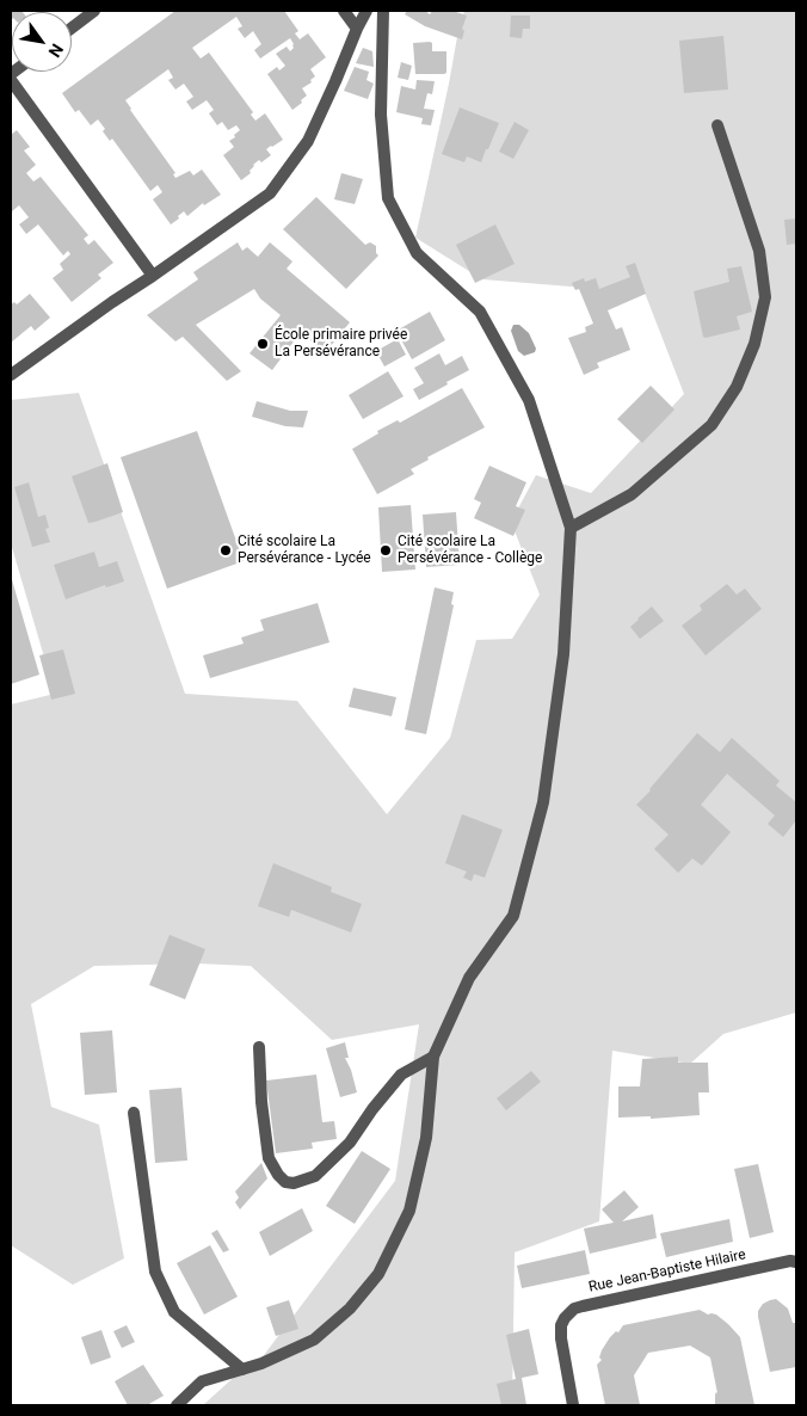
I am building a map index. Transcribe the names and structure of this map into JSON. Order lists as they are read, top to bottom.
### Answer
{
  "streets": {
    "street": ["Rue Jean-Baptiste Hilaire"]
  },
  "places": ["École primaire privée La Persévérance", "Cité scolaire La Persévérance - Lycée", "Cité scolaire La Persévérance - Collège"],
  "north": "bottom right"
}
